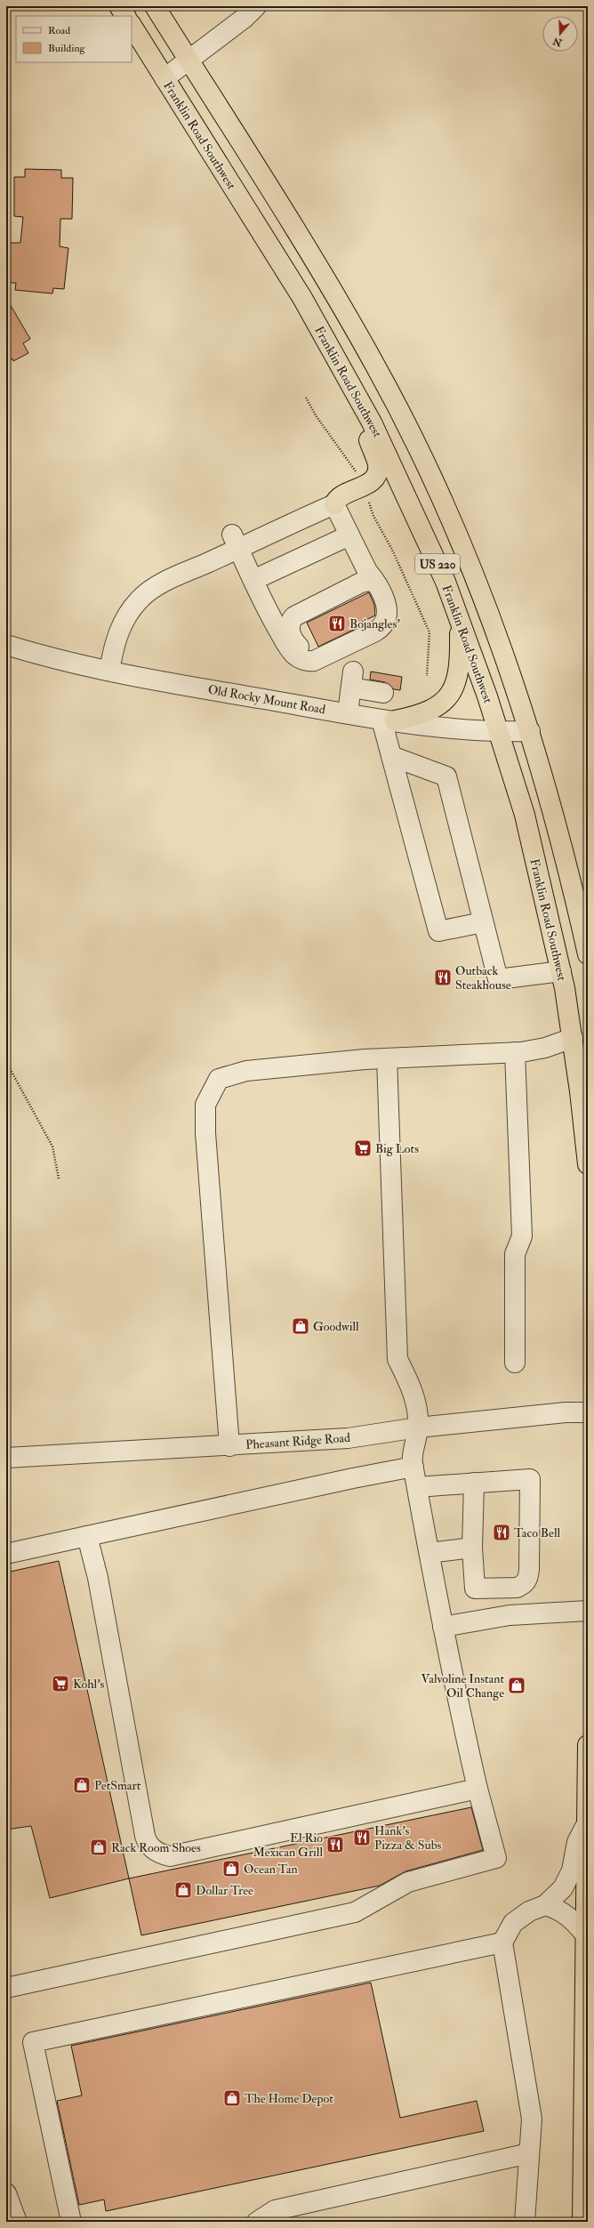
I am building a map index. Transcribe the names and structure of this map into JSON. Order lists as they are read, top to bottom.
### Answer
{
  "streets": {
    "highway": ["Franklin Road Southwest", "US 220"],
    "street": ["Old Rocky Mount Road", "Pheasant Ridge Road"]
  },
  "crossings": [
    ["Franklin Road Southwest", "Old Rocky Mount Road"],
    ["US 220", "Old Rocky Mount Road"]
  ],
  "places": {
    "restaurant": [
      "Bojangles'",
      "Outback Steakhouse",
      "Taco Bell",
      "Hank's Pizza & Subs",
      "El Rio Mexican Grill"
    ],
    "supermarket": ["Big Lots", "Kohl's"],
    "shop": [
      "Goodwill",
      "Valvoline Instant Oil Change",
      "PetSmart",
      "Rack Room Shoes",
      "Ocean Tan",
      "Dollar Tree",
      "The Home Depot"
    ]
  },
  "legend": ["Road", "Building"],
  "north": "bottom"
}
